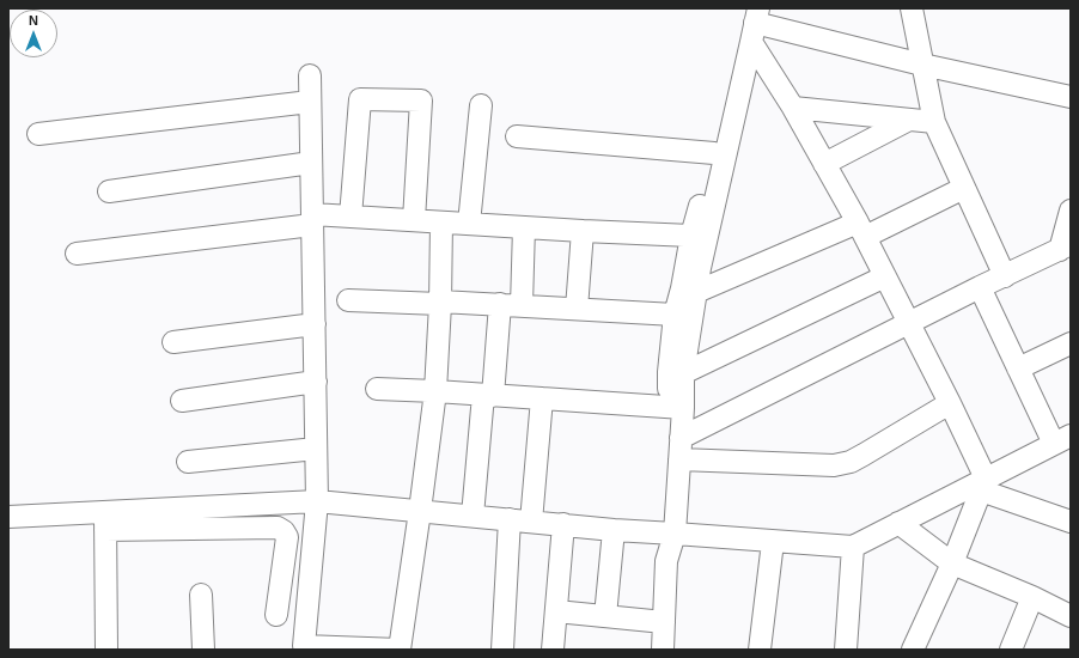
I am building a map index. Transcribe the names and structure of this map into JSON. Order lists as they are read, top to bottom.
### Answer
{
  "north": "top"
}
